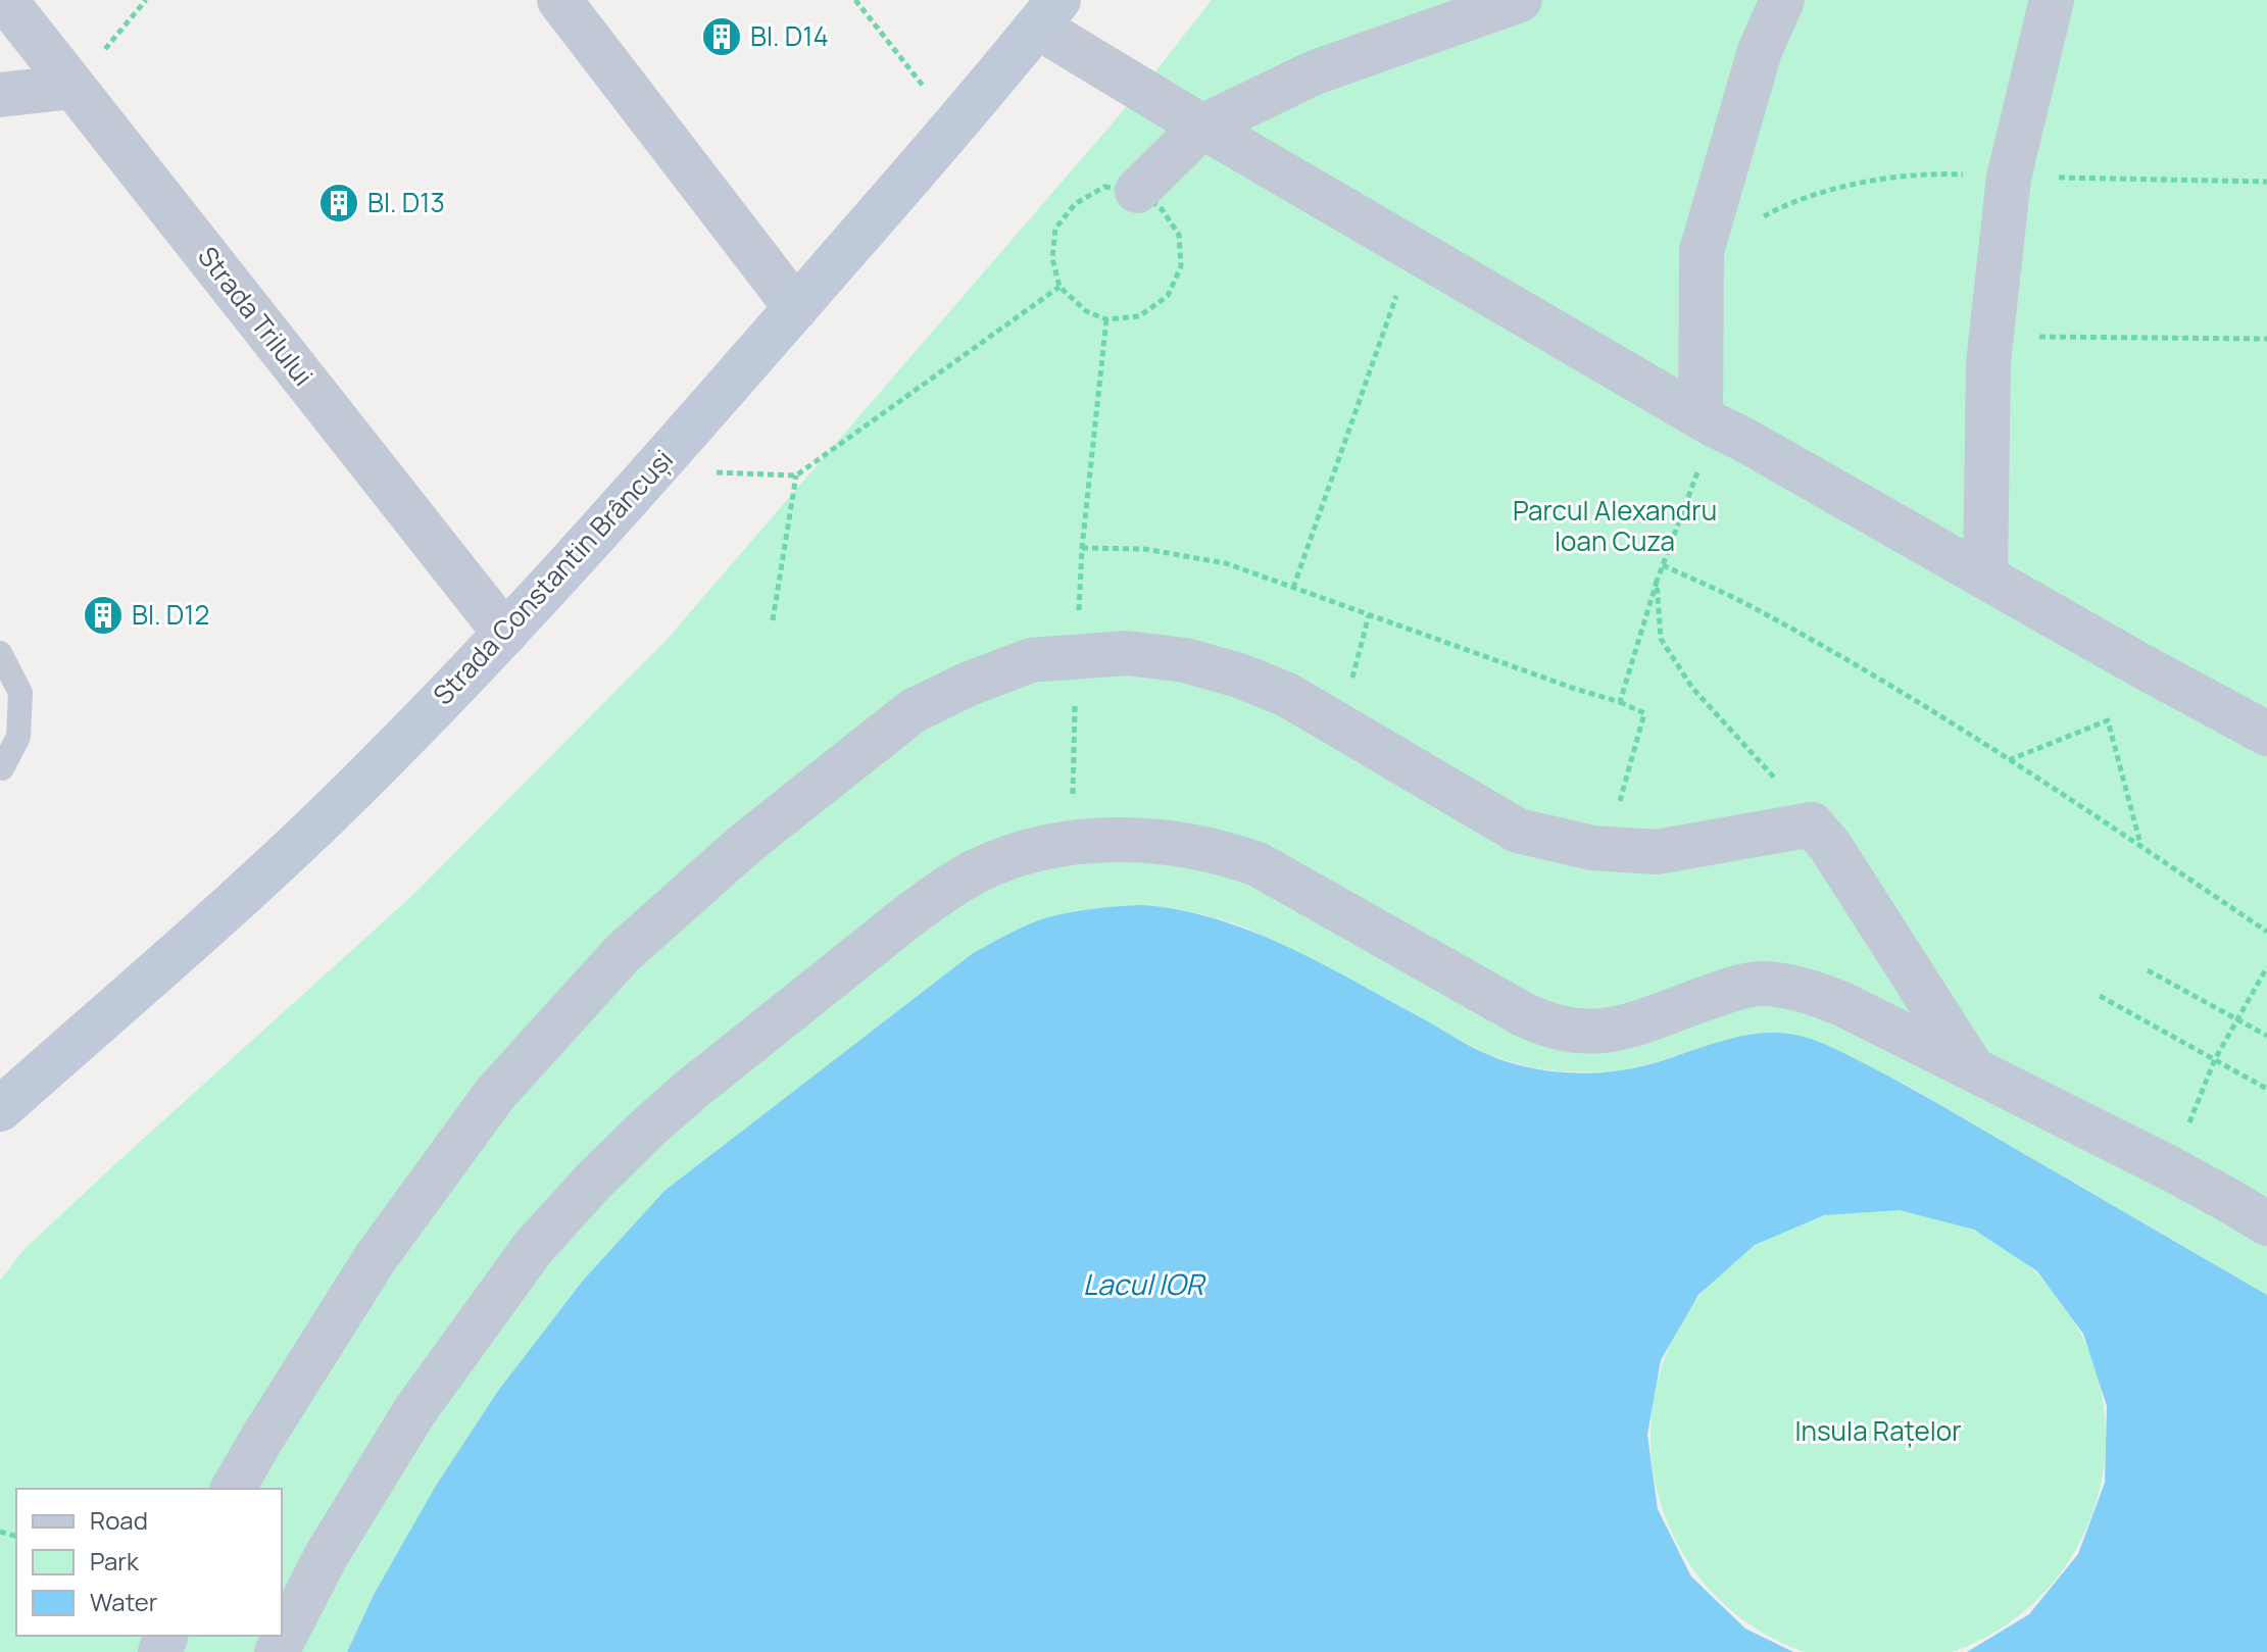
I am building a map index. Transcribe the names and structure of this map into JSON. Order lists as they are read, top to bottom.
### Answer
{
  "streets": {
    "main road": ["Strada Constantin Brâncuși"],
    "street": ["Strada Trilului"]
  },
  "crossings": [
    ["Strada Trilului", "Strada Constantin Brâncuși"]
  ],
  "water": ["Lacul IOR"],
  "parks": ["Parcul Alexandru Ioan Cuza", "Insula Rațelor"],
  "places": {
    "building": ["Bl. D14", "Bl. D13", "Bl. D12"]
  },
  "legend": ["Road", "Park", "Water"]
}
